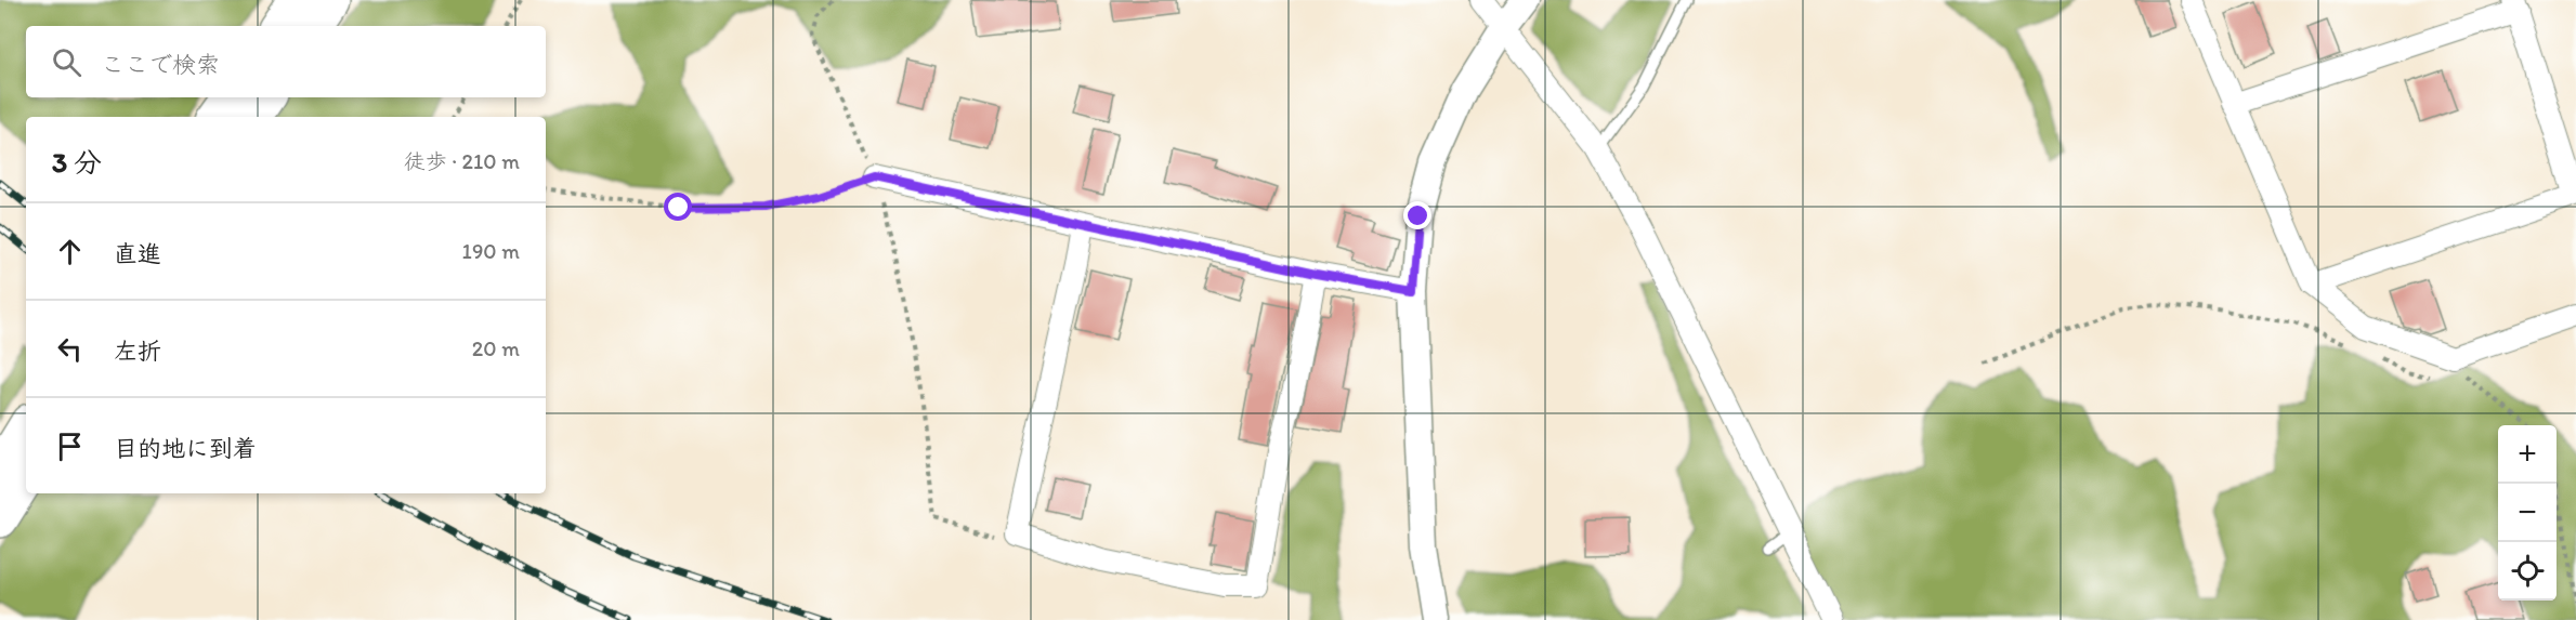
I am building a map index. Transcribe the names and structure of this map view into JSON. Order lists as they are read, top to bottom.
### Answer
{
  "page": {
    "search": "ここで検索",
    "heading": ["3 分", "徒歩 · 210 m"],
    "list": [
      ["直進", "190 m"],
      ["左折", "20 m"],
      "目的地に到着"
    ],
    "map_buttons": ["+", "−"]
  }
}
